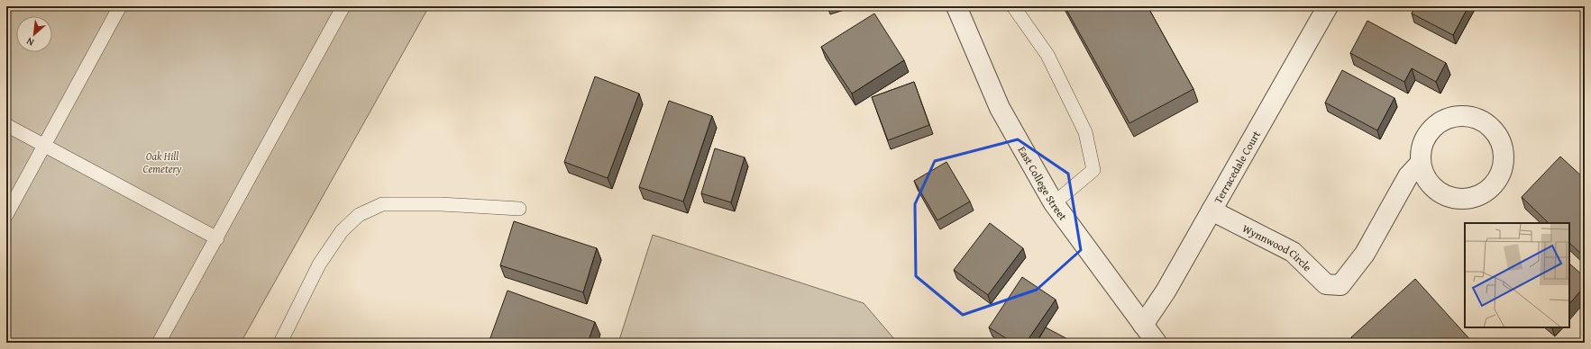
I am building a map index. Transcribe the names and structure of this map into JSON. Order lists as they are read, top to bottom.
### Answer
{
  "streets": {
    "street": ["Terracedale Court", "East College Street", "Wynnwood Circle"]
  },
  "crossings": [
    ["Terracedale Court", "East College Street"],
    ["Terracedale Court", "Wynnwood Circle"]
  ],
  "parks": ["Oak Hill Cemetery"],
  "north": "bottom left"
}
